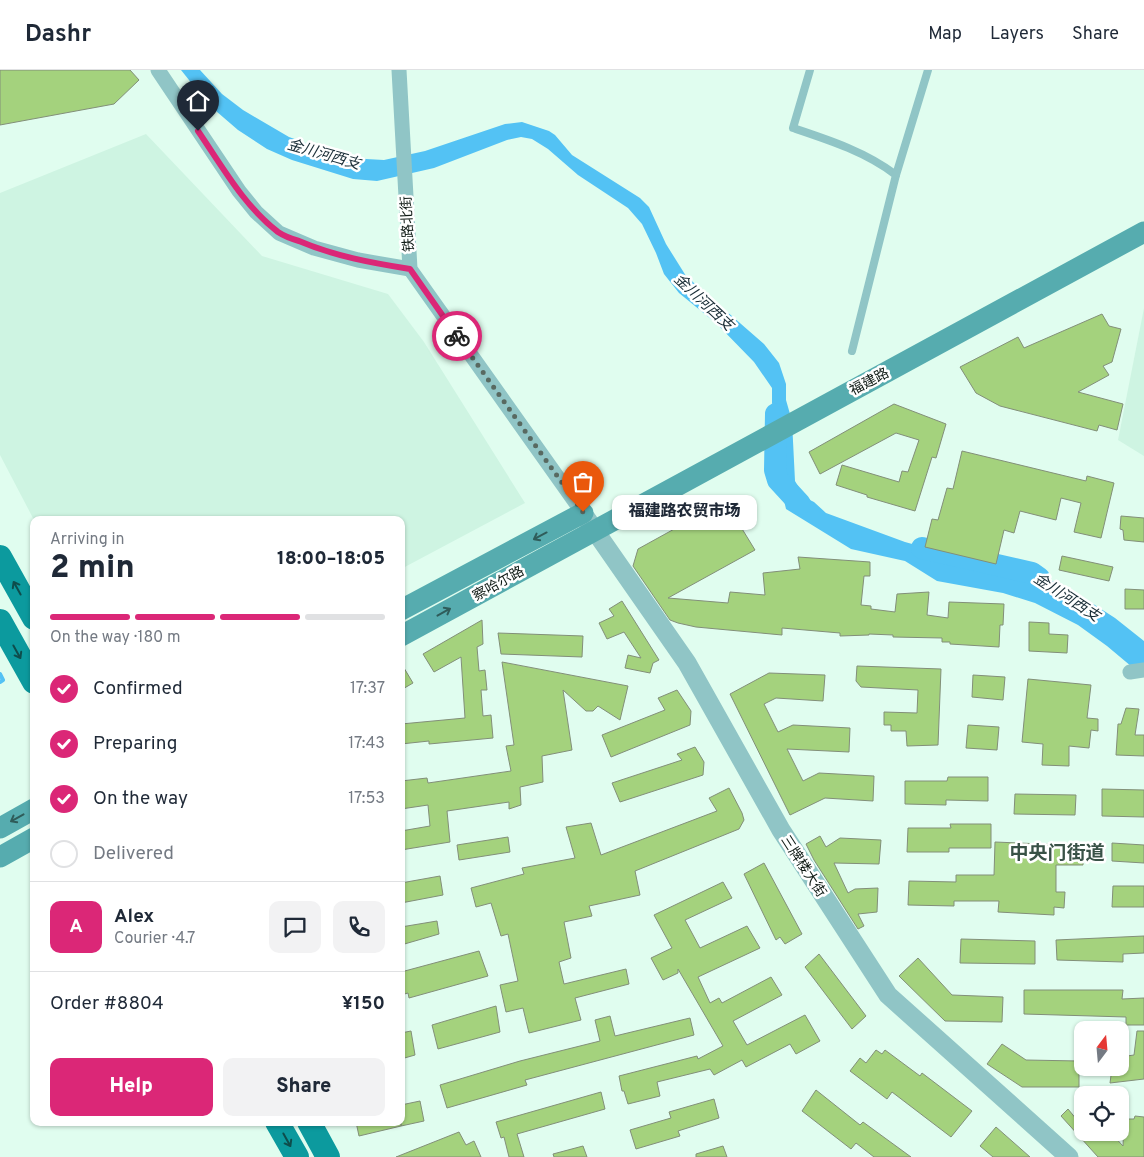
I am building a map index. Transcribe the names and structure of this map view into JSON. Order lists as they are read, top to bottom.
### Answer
{
  "streets": {
    "main road": ["福建路", "察哈尔路"],
    "street": ["铁路北街", "三牌楼大街"]
  },
  "crossings": [
    ["铁路北街", "福建路"],
    ["铁路北街", "察哈尔路"],
    ["铁路北街", "三牌楼大街"],
    ["福建路", "察哈尔路"],
    ["福建路", "三牌楼大街"],
    ["察哈尔路", "三牌楼大街"]
  ],
  "districts": ["中央门街道"],
  "water": ["金川河西支"],
  "places": ["福建路农贸市场"],
  "north": "top",
  "page": {
    "header": "Dashr",
    "nav": ["Map", "Layers", "Share"],
    "bubble": "福建路农贸市场",
    "heading": ["2 min", "Arriving in", "18:00–18:05"],
    "panel": [
      "Alex",
      "Courier · 4.7",
      "Order #8804",
      "¥150"
    ],
    "bar": "On the way · 180 m",
    "list": [
      ["Confirmed", "17:37"],
      ["Preparing", "17:43"],
      ["On the way", "17:53"],
      "Delivered"
    ],
    "round": "A",
    "buttons": ["Help", "Share"]
  }
}
